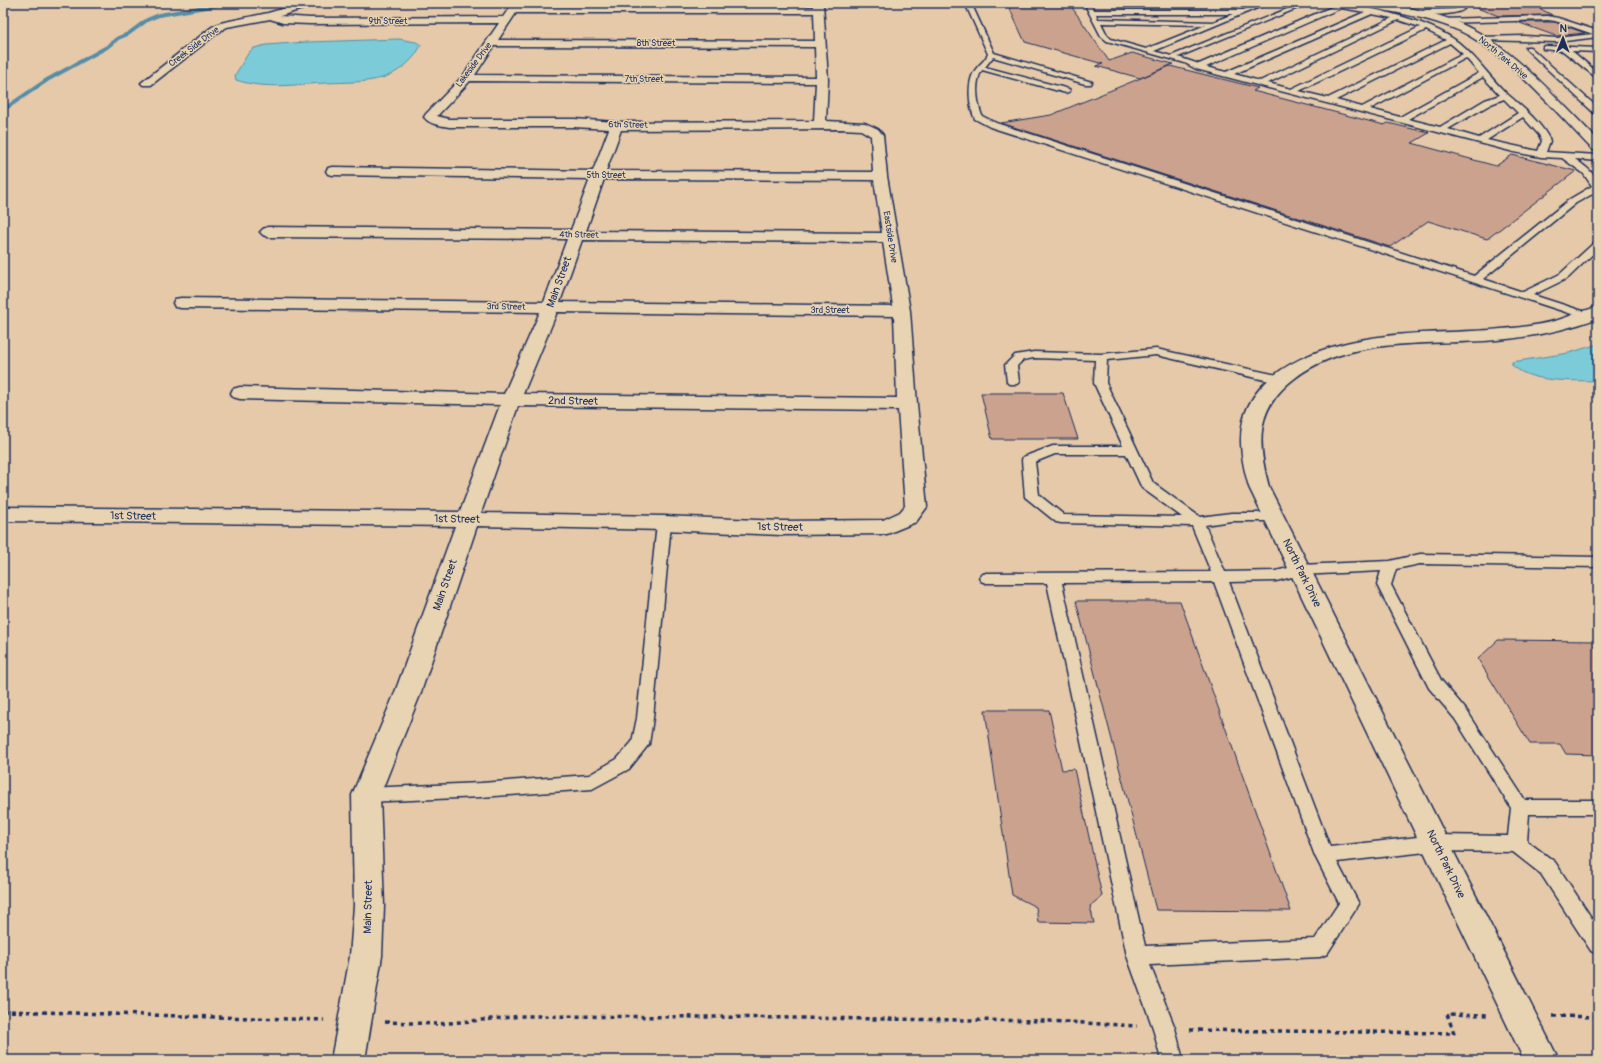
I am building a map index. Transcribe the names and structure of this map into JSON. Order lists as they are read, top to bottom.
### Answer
{
  "streets": {
    "main road": [
      "9th Street",
      "8th Street",
      "Creek Side Drive",
      "North Park Drive",
      "Lakeside Drive",
      "7th Street",
      "6th Street",
      "5th Street",
      "4th Street",
      "Eastside Drive",
      "Main Street",
      "3rd Street",
      "2nd Street",
      "1st Street"
    ]
  },
  "crossings": [
    ["9th Street", "Creek Side Drive"],
    ["9th Street", "Lakeside Drive"],
    ["8th Street", "Lakeside Drive"],
    ["Lakeside Drive", "7th Street"],
    ["Lakeside Drive", "6th Street"],
    ["6th Street", "Eastside Drive"],
    ["6th Street", "Main Street"],
    ["5th Street", "Eastside Drive"],
    ["5th Street", "Main Street"],
    ["4th Street", "Eastside Drive"],
    ["4th Street", "Main Street"],
    ["Eastside Drive", "3rd Street"],
    ["Eastside Drive", "2nd Street"],
    ["Eastside Drive", "1st Street"],
    ["Main Street", "3rd Street"],
    ["Main Street", "2nd Street"],
    ["Main Street", "1st Street"]
  ],
  "north": "top"
}
